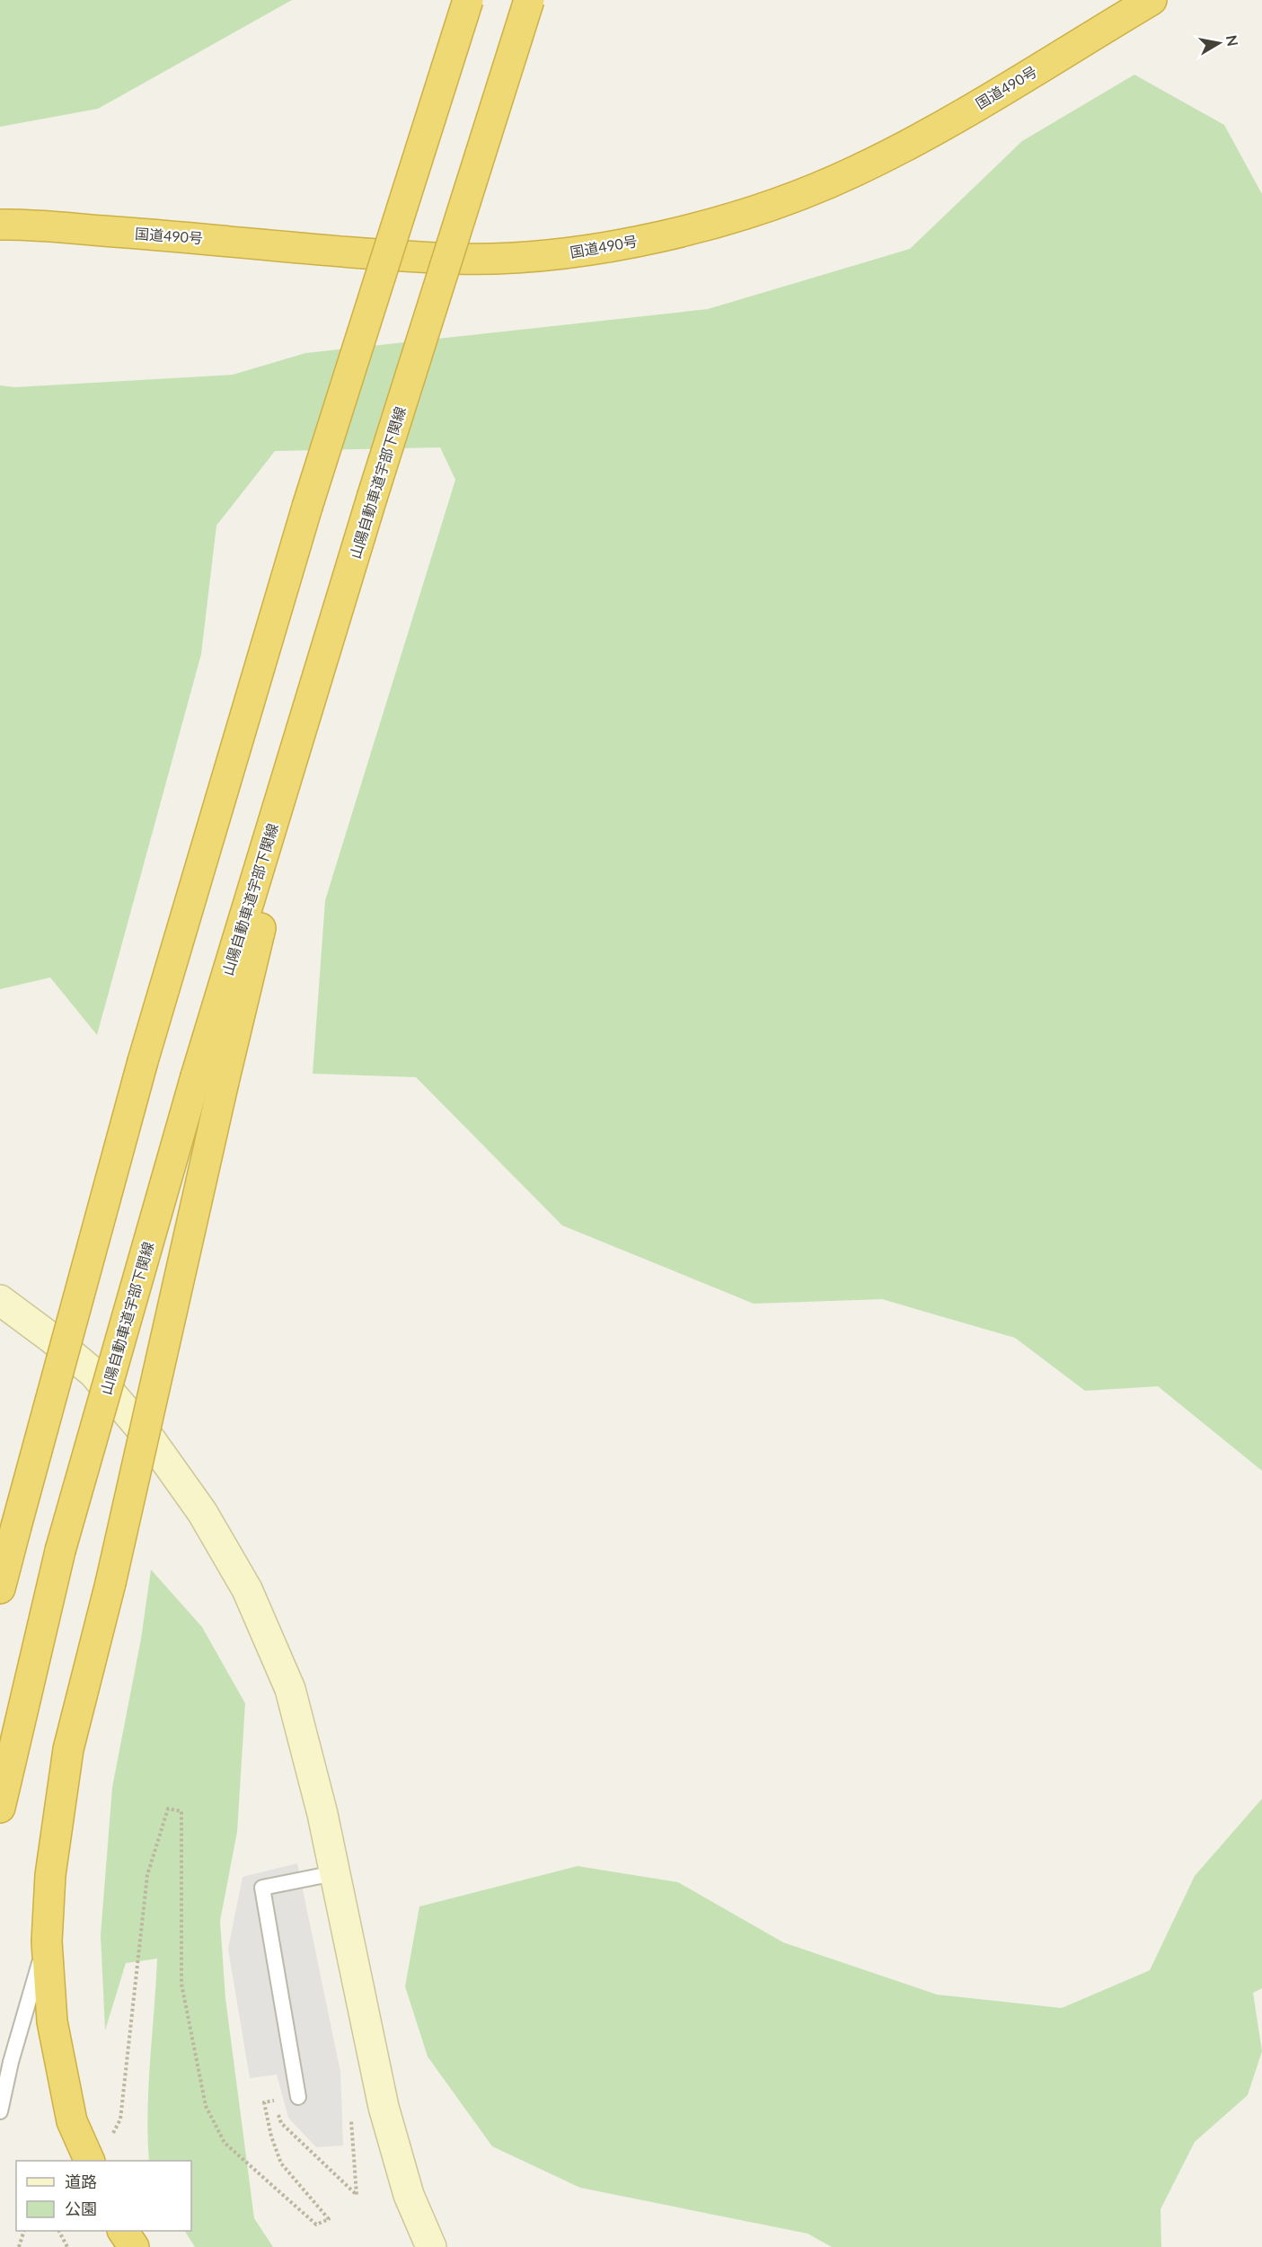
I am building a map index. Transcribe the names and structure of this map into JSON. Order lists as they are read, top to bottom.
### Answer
{
  "streets": {
    "highway": ["国道490号", "山陽自動車道宇部下関線"]
  },
  "legend": ["道路", "公園"],
  "north": "right"
}
